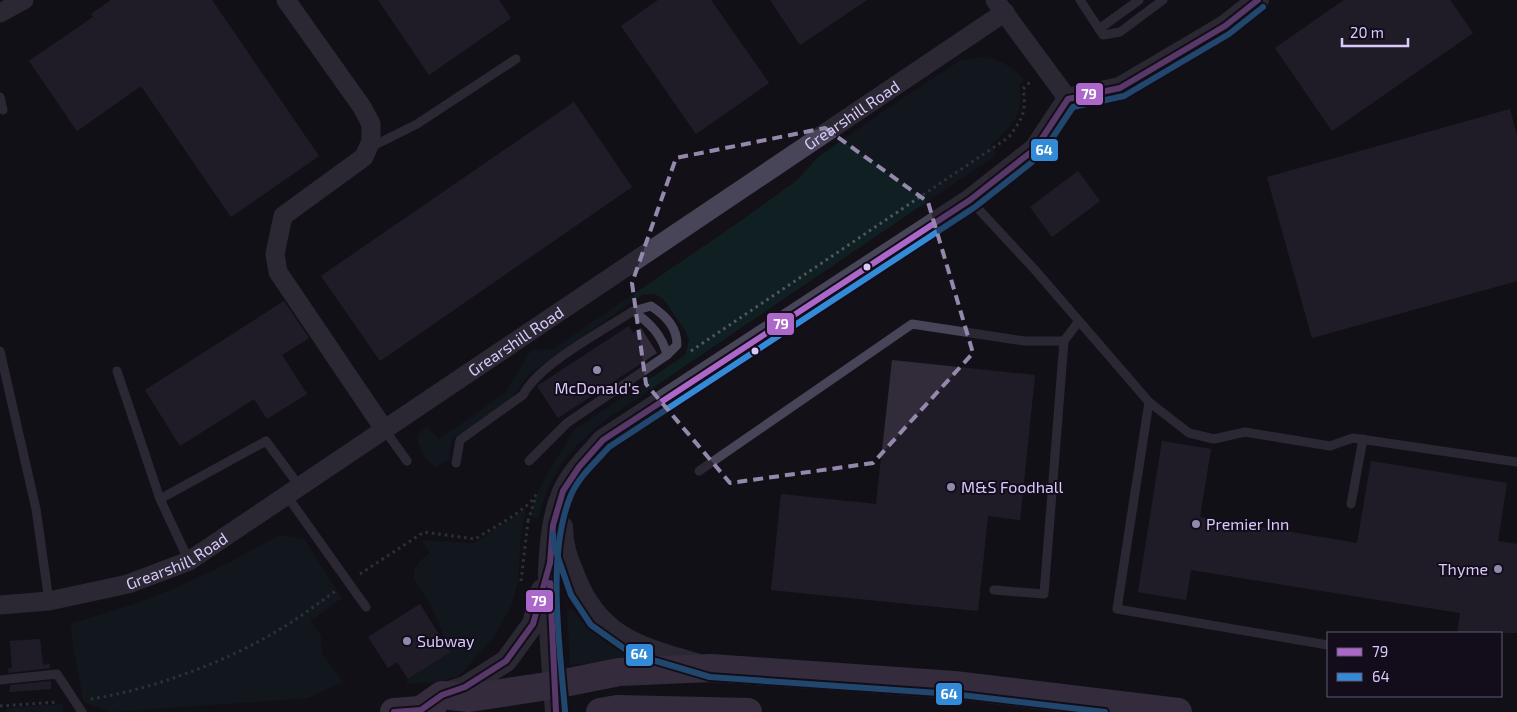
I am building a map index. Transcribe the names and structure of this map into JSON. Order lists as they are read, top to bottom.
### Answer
{
  "streets": {
    "street": ["Grearshill Road"]
  },
  "places": [
    "McDonald's",
    "M&S Foodhall",
    "Premier Inn",
    "Thyme",
    "Subway"
  ],
  "lines": ["transit line 79", "transit line 64"],
  "legend": ["79", "64"],
  "scale_bar": "20 m"
}
